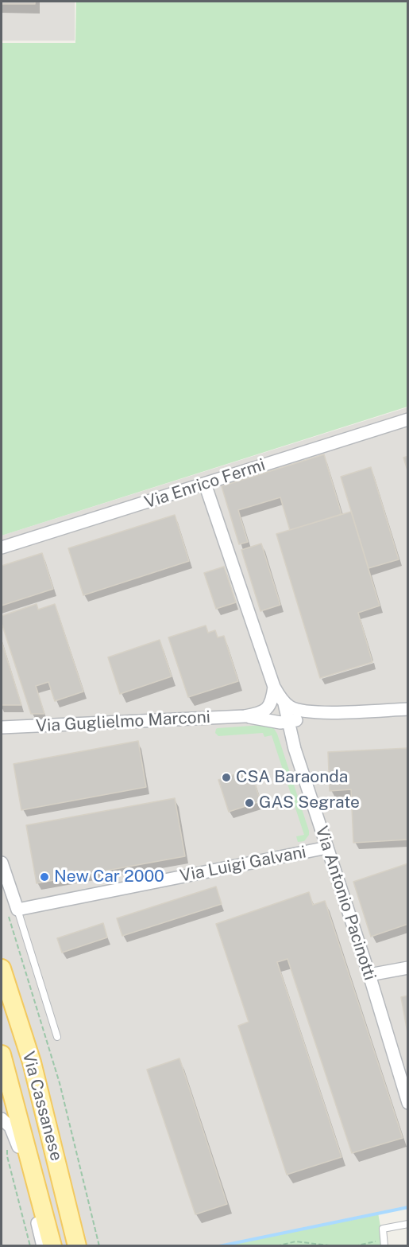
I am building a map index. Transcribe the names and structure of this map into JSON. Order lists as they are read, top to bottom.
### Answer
{
  "streets": {
    "main road": ["Via Cassanese"],
    "street": [
      "Via Enrico Fermi",
      "Via Guglielmo Marconi",
      "Via Luigi Galvani",
      "Via Antonio Pacinotti"
    ]
  },
  "crossings": [
    ["Via Guglielmo Marconi", "Via Antonio Pacinotti"],
    ["Via Luigi Galvani", "Via Antonio Pacinotti"]
  ],
  "places": ["CSA Baraonda", "GAS Segrate", "New Car 2000"]
}
